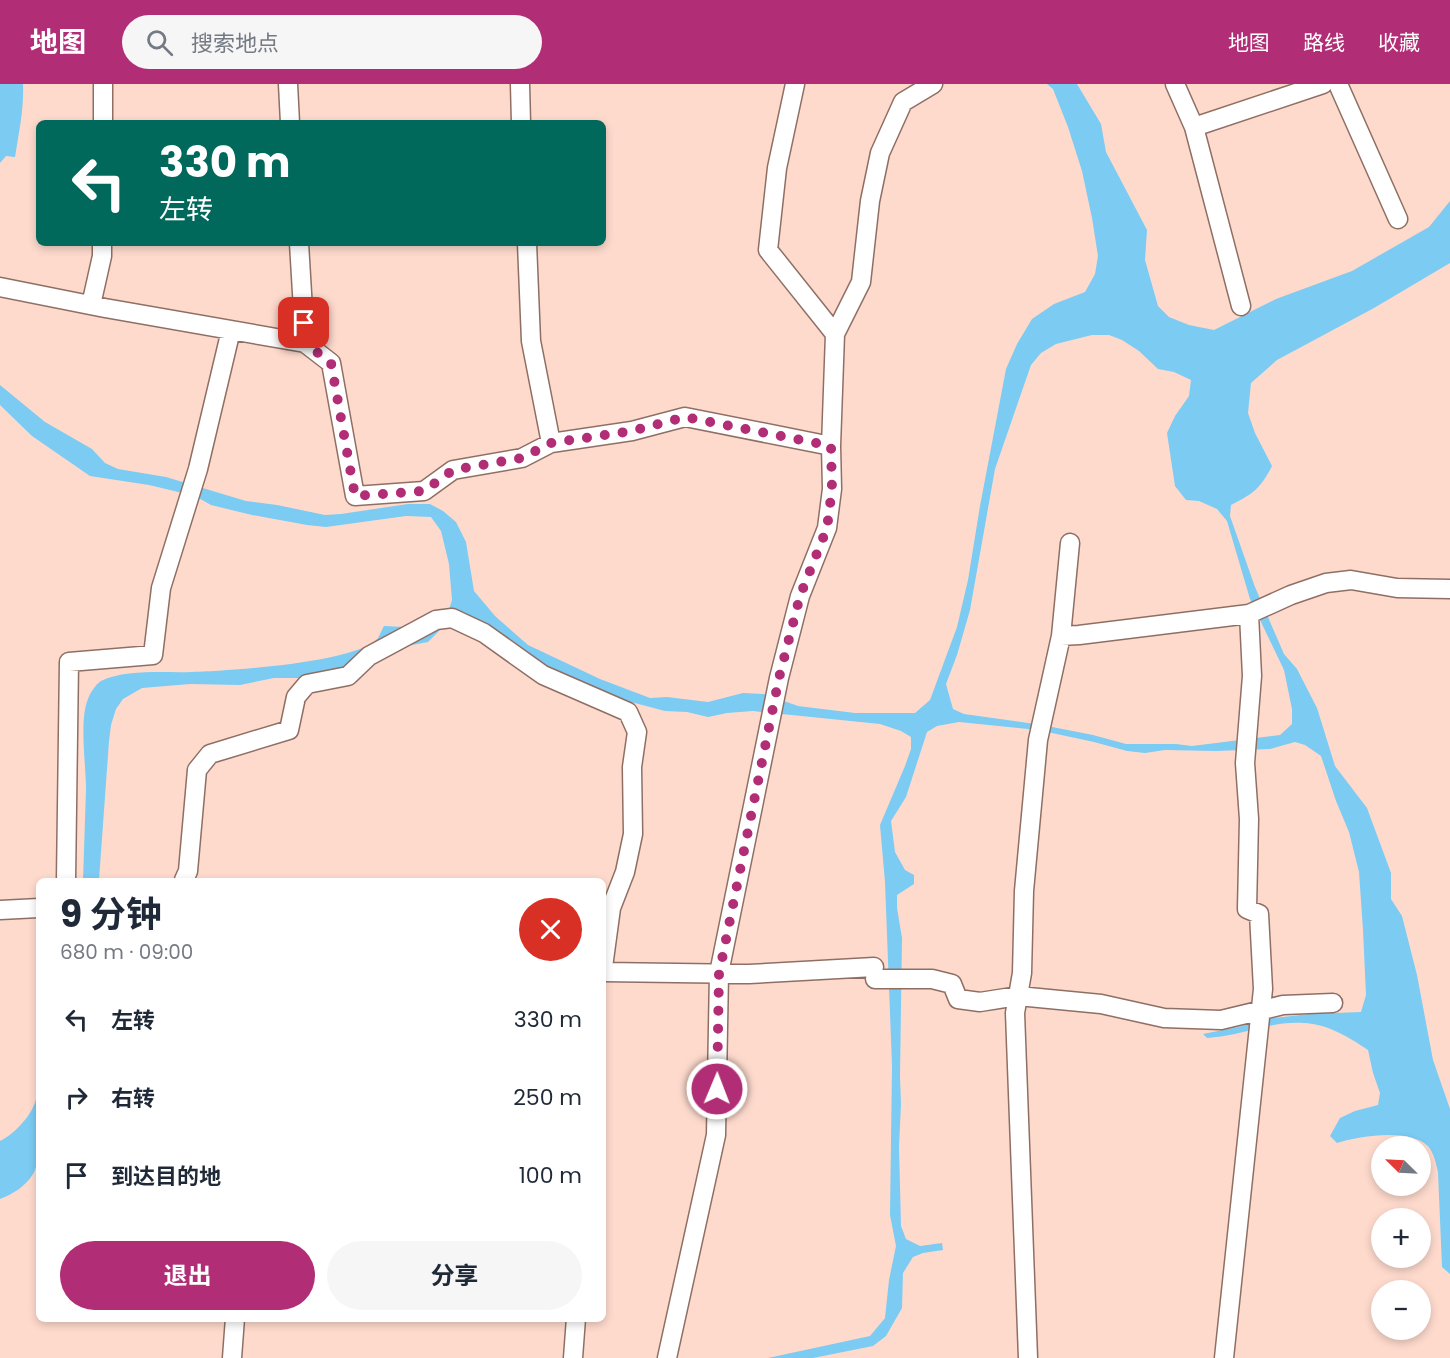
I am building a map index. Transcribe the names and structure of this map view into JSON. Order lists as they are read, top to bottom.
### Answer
{
  "north": "top left",
  "page": {
    "header": "地图",
    "search": "搜索地点",
    "nav": ["地图", "路线", "收藏"],
    "turn": ["330 m", "左转"],
    "heading": ["9 分钟", "680 m · 09:00"],
    "list": [
      {
        "name": "左转",
        "value": "330 m"
      },
      {
        "name": "右转",
        "value": "250 m"
      },
      {
        "name": "到达目的地",
        "value": "100 m"
      }
    ],
    "map_buttons": ["+", "−"],
    "buttons": ["退出", "分享"]
  }
}
